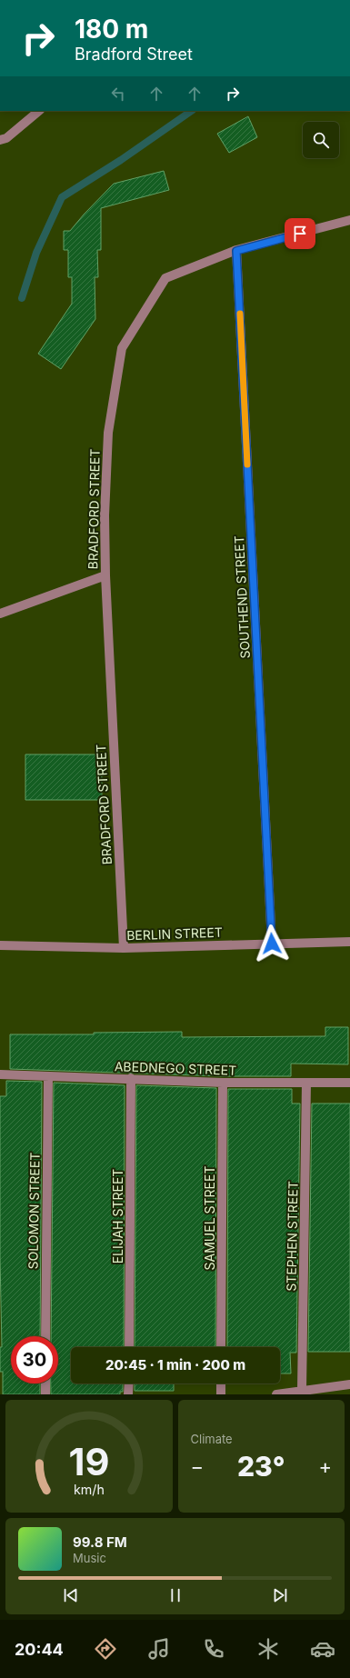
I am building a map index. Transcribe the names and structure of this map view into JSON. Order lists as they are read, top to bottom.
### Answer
{
  "streets": {
    "street": [
      "BRADFORD STREET",
      "SOUTHEND STREET",
      "BERLIN STREET",
      "ABEDNEGO STREET",
      "SOLOMON STREET",
      "ELIJAH STREET",
      "SAMUEL STREET",
      "STEPHEN STREET"
    ]
  },
  "crossings": [
    ["BRADFORD STREET", "SOUTHEND STREET"],
    ["BRADFORD STREET", "BERLIN STREET"],
    ["SOUTHEND STREET", "BERLIN STREET"],
    ["ABEDNEGO STREET", "SOLOMON STREET"],
    ["ABEDNEGO STREET", "ELIJAH STREET"],
    ["ABEDNEGO STREET", "SAMUEL STREET"],
    ["ABEDNEGO STREET", "STEPHEN STREET"]
  ],
  "page": {
    "turn": ["180 m", "Bradford Street"],
    "limit": "30",
    "trip": "20:45 · 1 min · 200 m",
    "tile": "Climate",
    "heat": ["−", "23°", "+"],
    "song": ["99.8 FM", "Music"],
    "tabs": "20:44",
    "gauge": ["19", "km/h"]
  }
}
